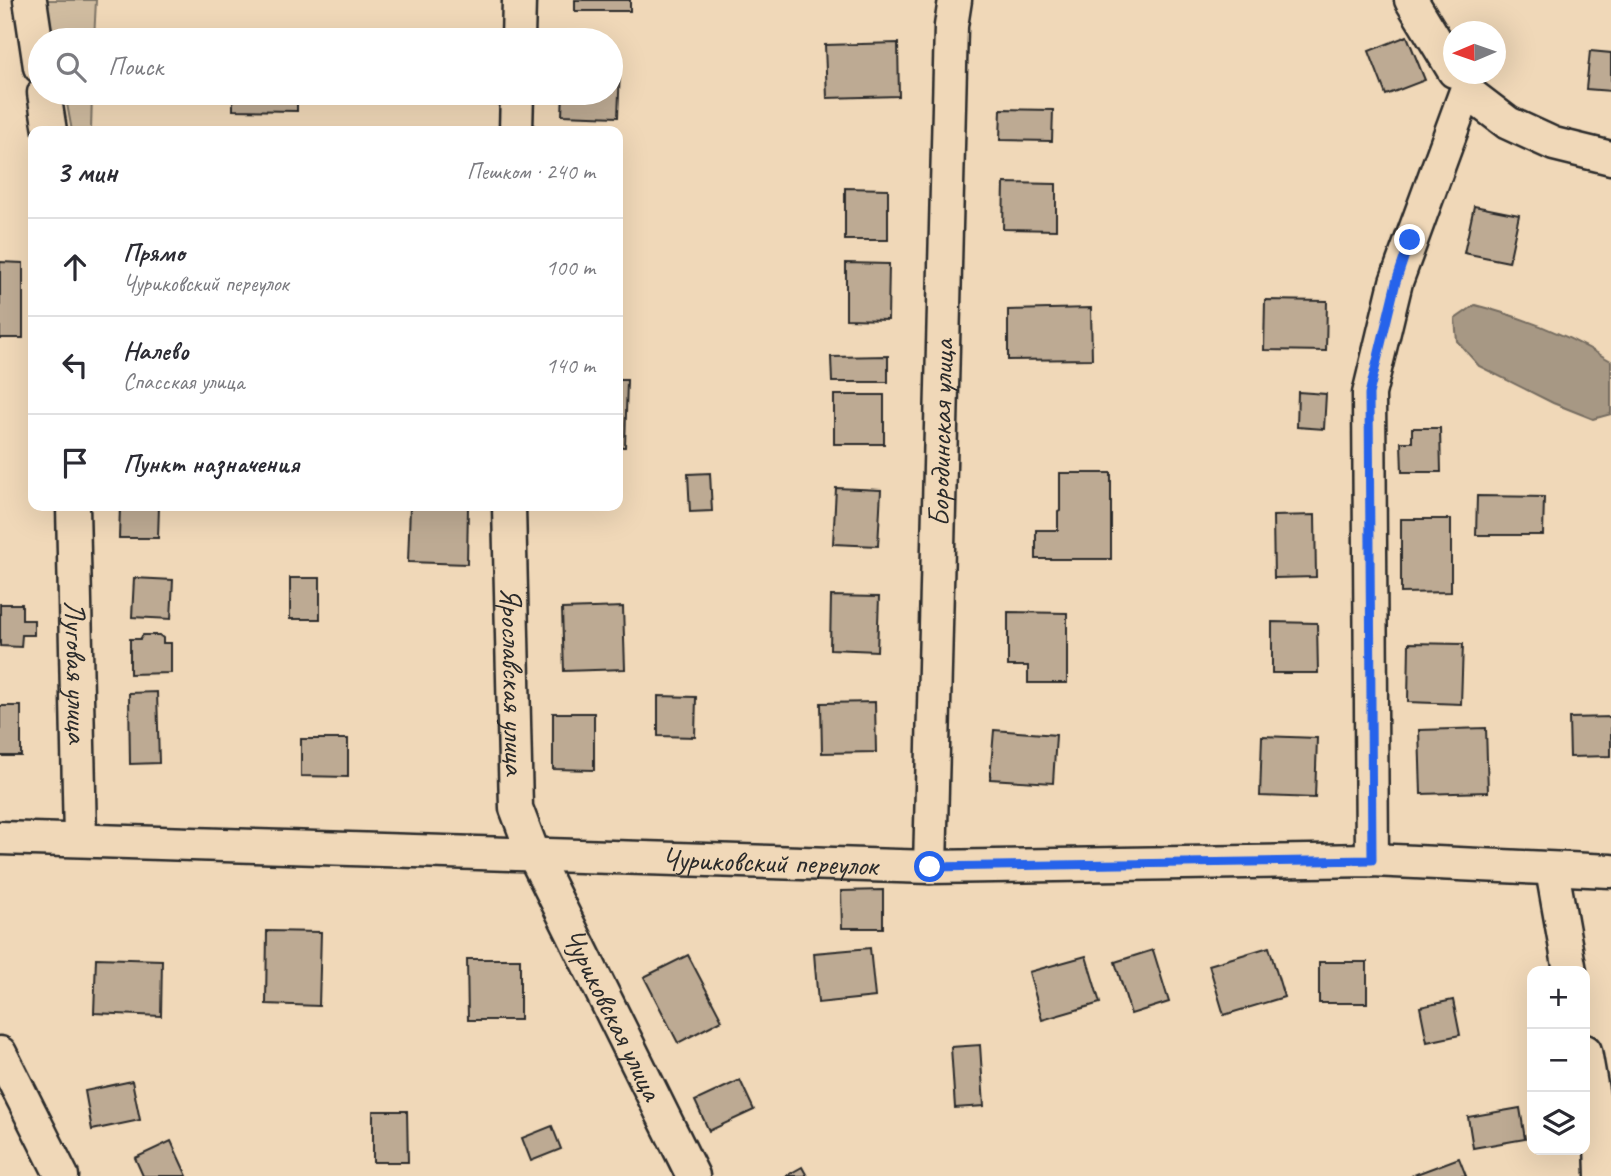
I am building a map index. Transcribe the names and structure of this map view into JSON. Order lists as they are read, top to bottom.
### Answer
{
  "streets": {
    "street": [
      "Бородинская улица",
      "Луговая улица",
      "Ярославская улица",
      "Чуриковский переулок",
      "Чуриковская улица"
    ]
  },
  "crossings": [
    ["Бородинская улица", "Чуриковский переулок"],
    ["Луговая улица", "Чуриковский переулок"],
    ["Ярославская улица", "Чуриковский переулок"],
    ["Ярославская улица", "Чуриковская улица"],
    ["Чуриковский переулок", "Чуриковская улица"]
  ],
  "north": "left",
  "page": {
    "search": "Поиск",
    "heading": ["3 мин", "Пешком · 240 m"],
    "list": [
      ["Прямо", "Чуриковский переулок", "100 m"],
      ["Налево", "Спасская улица", "140 m"],
      "Пункт назначения"
    ],
    "map_buttons": ["+", "−"]
  }
}
